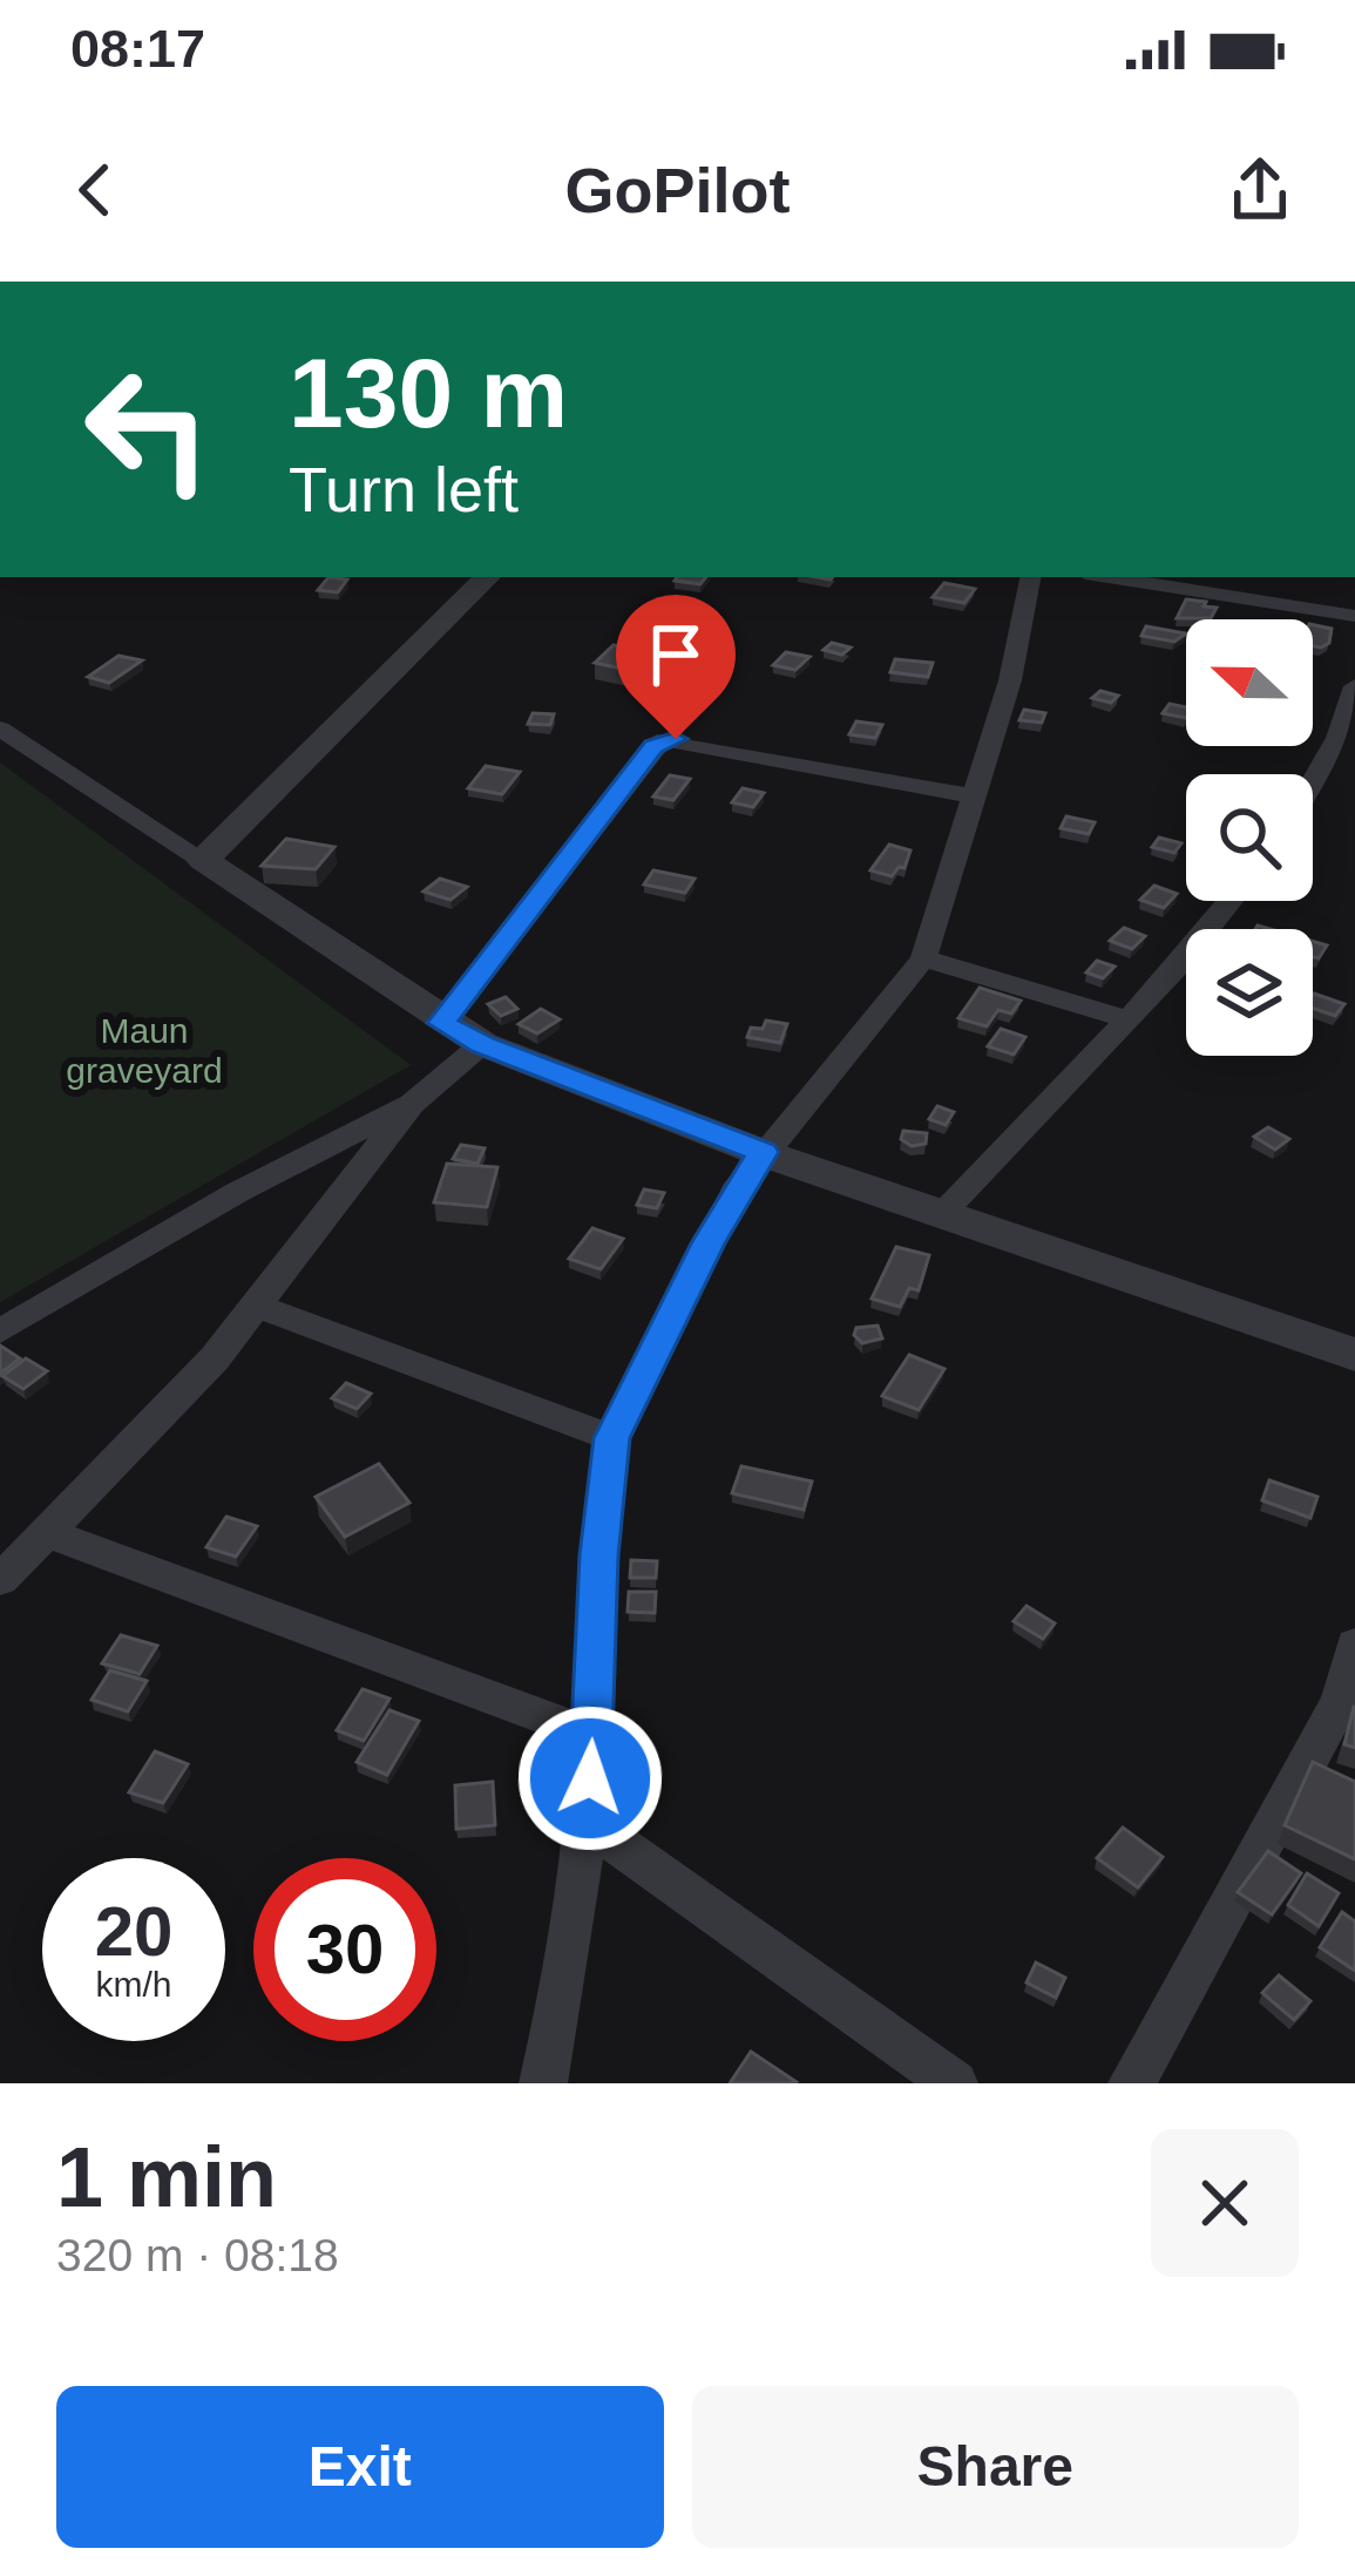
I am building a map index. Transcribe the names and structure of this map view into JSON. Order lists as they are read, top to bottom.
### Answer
{
  "parks": ["Maun graveyard"],
  "north": "left",
  "page": {
    "status": "08:17",
    "header": "GoPilot",
    "turn": ["130 m", "Turn left"],
    "speed": "20 km/h",
    "limit": "30",
    "heading": ["1 min", "320 m · 08:18"],
    "buttons": ["Exit", "Share"]
  }
}
